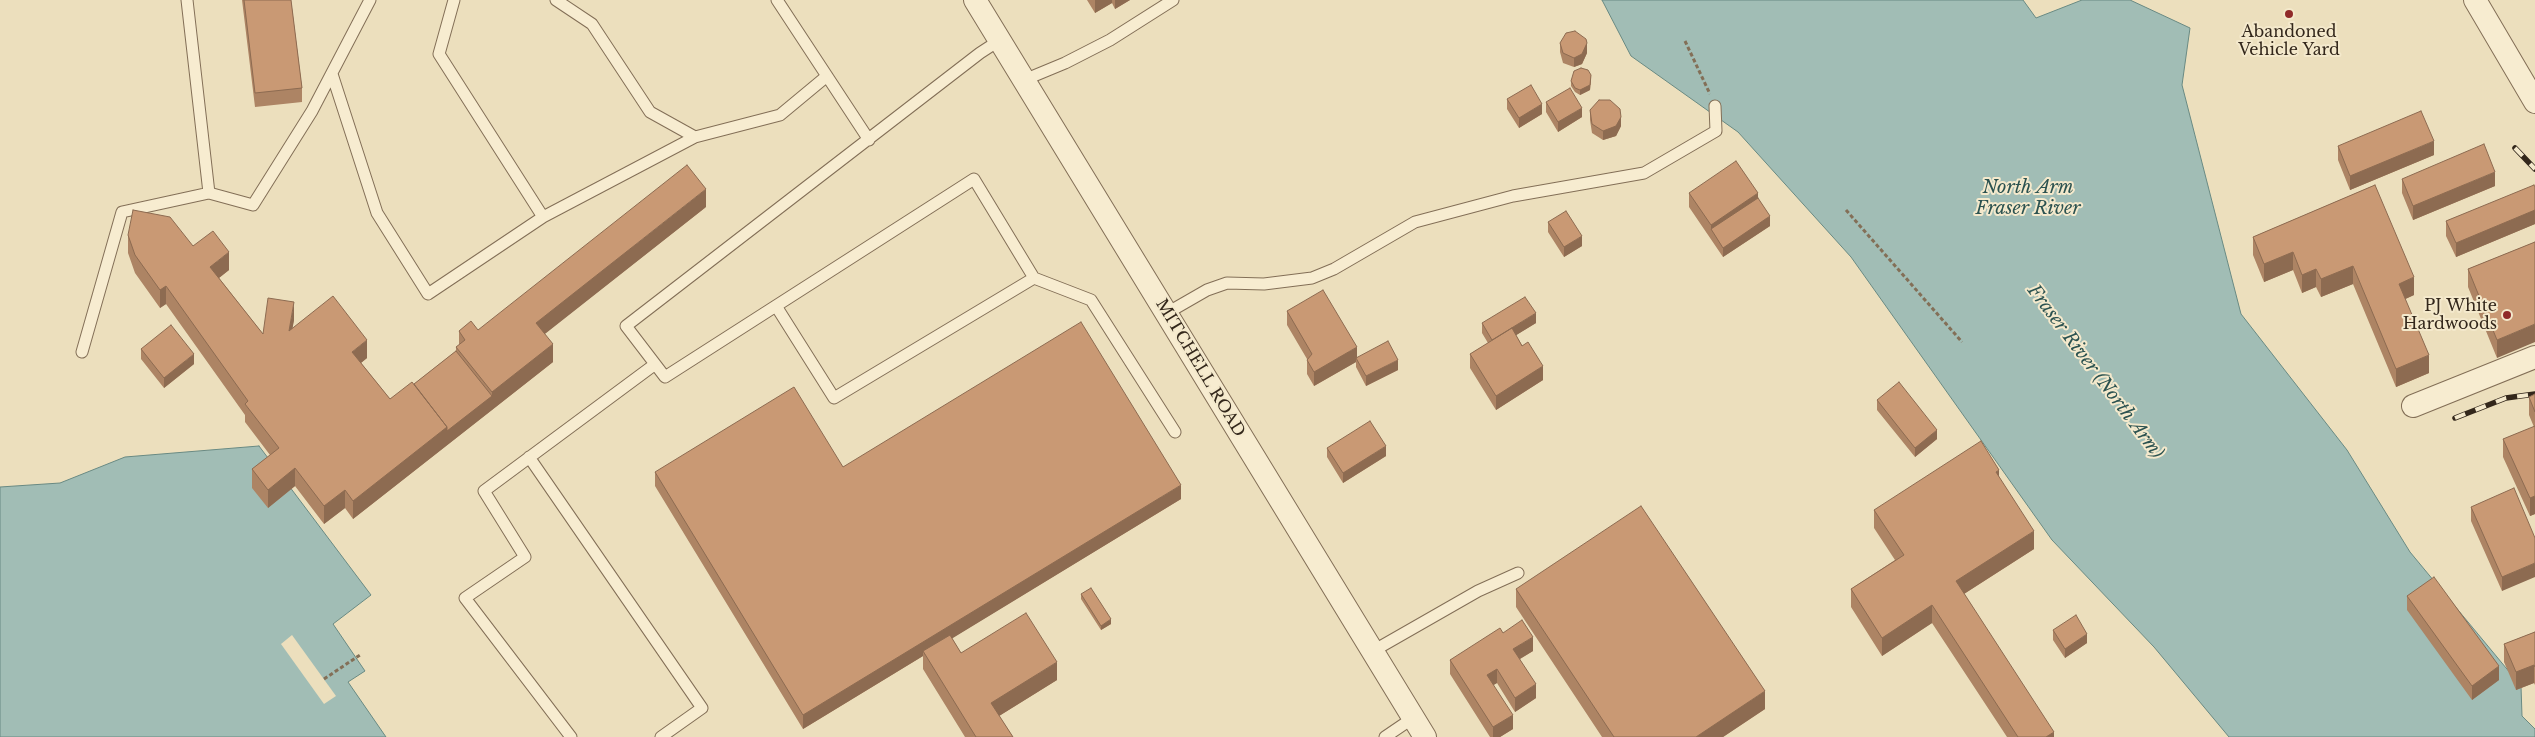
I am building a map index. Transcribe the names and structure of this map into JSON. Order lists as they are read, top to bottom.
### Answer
{
  "streets": {
    "street": ["MITCHELL ROAD"]
  },
  "water": ["North Arm Fraser River", "Fraser River (North Arm)"],
  "places": ["Abandoned Vehicle Yard", "PJ White Hardwoods"]
}
